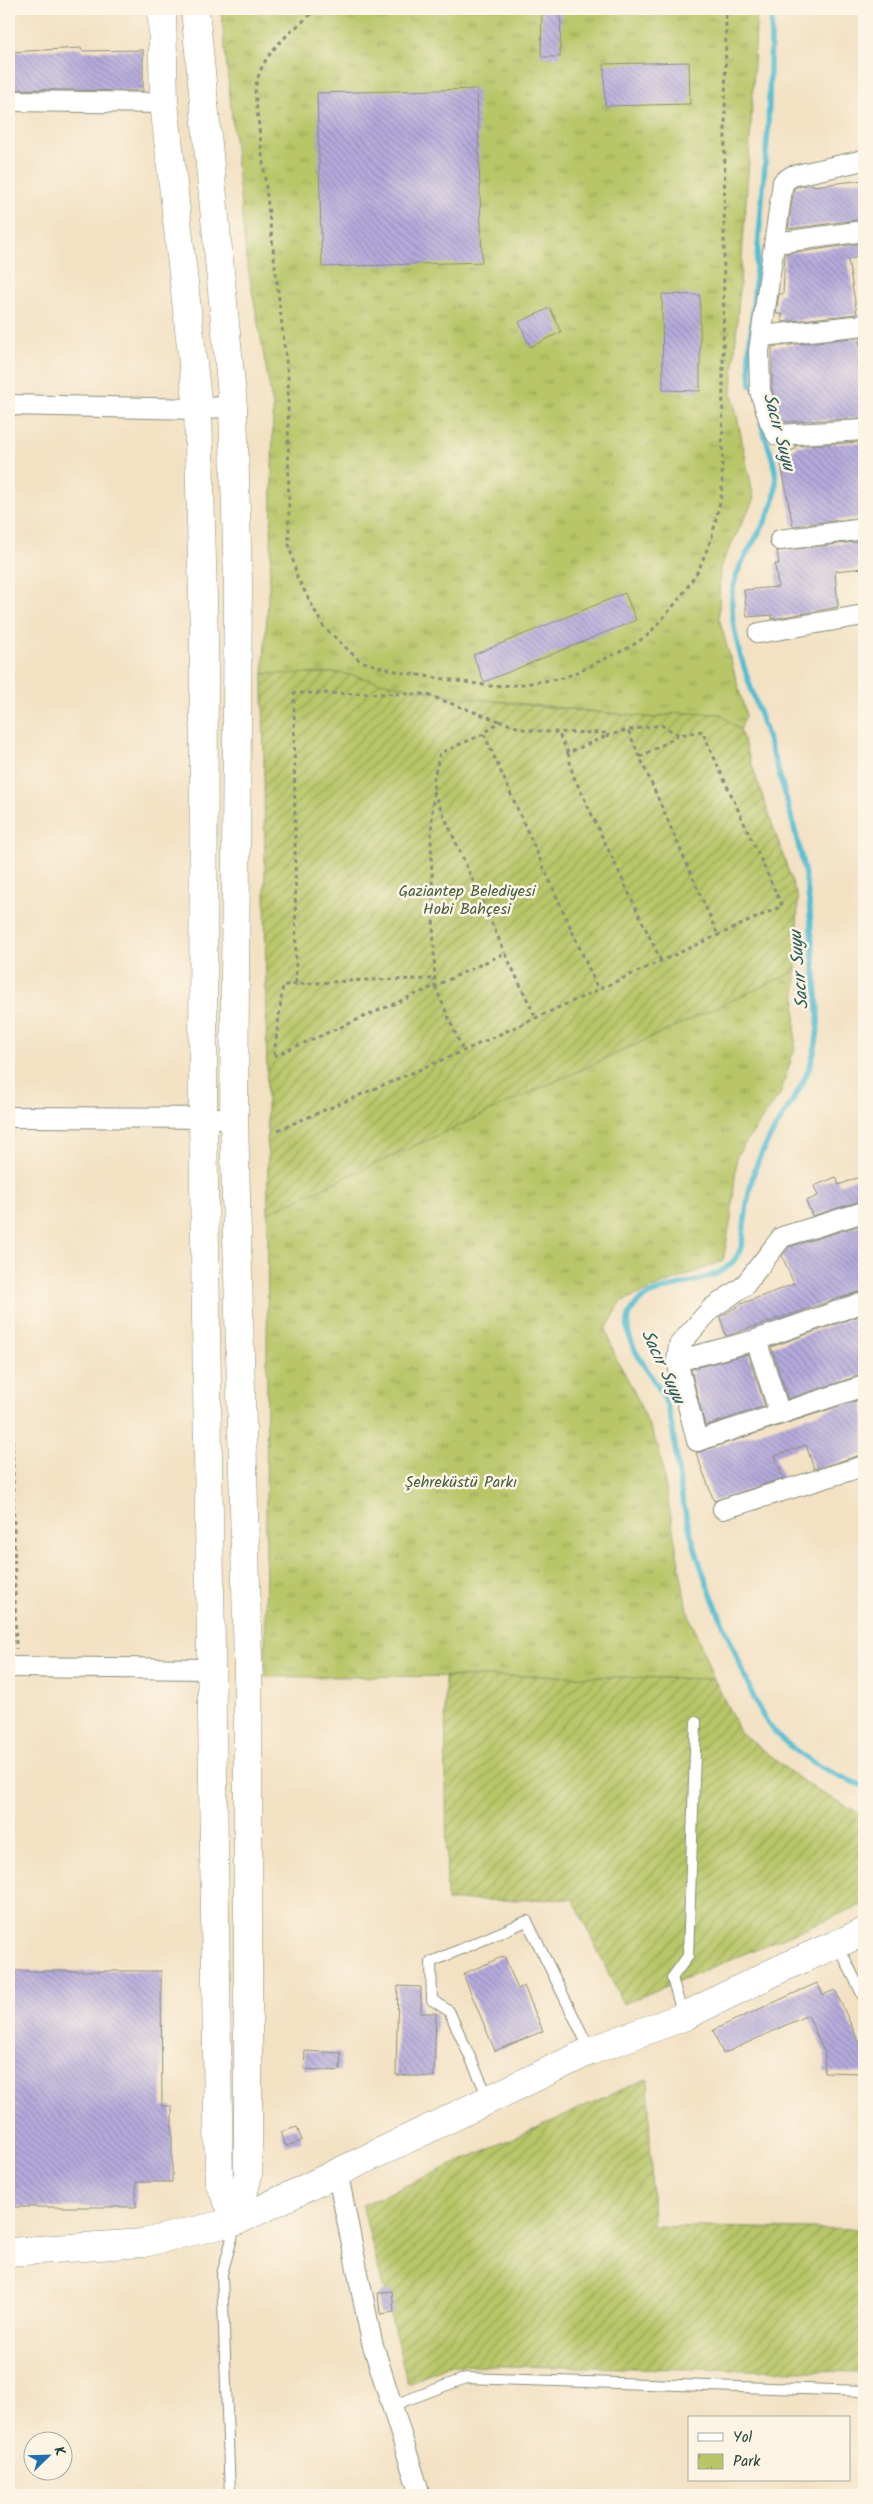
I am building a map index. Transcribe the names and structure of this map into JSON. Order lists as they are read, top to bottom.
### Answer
{
  "water": ["Sacır Suyu"],
  "parks": ["Gaziantep Belediyesi Hobi Bahçesi", "Şehreküstü Parkı"],
  "legend": ["Yol", "Park"],
  "north": "top right"
}
